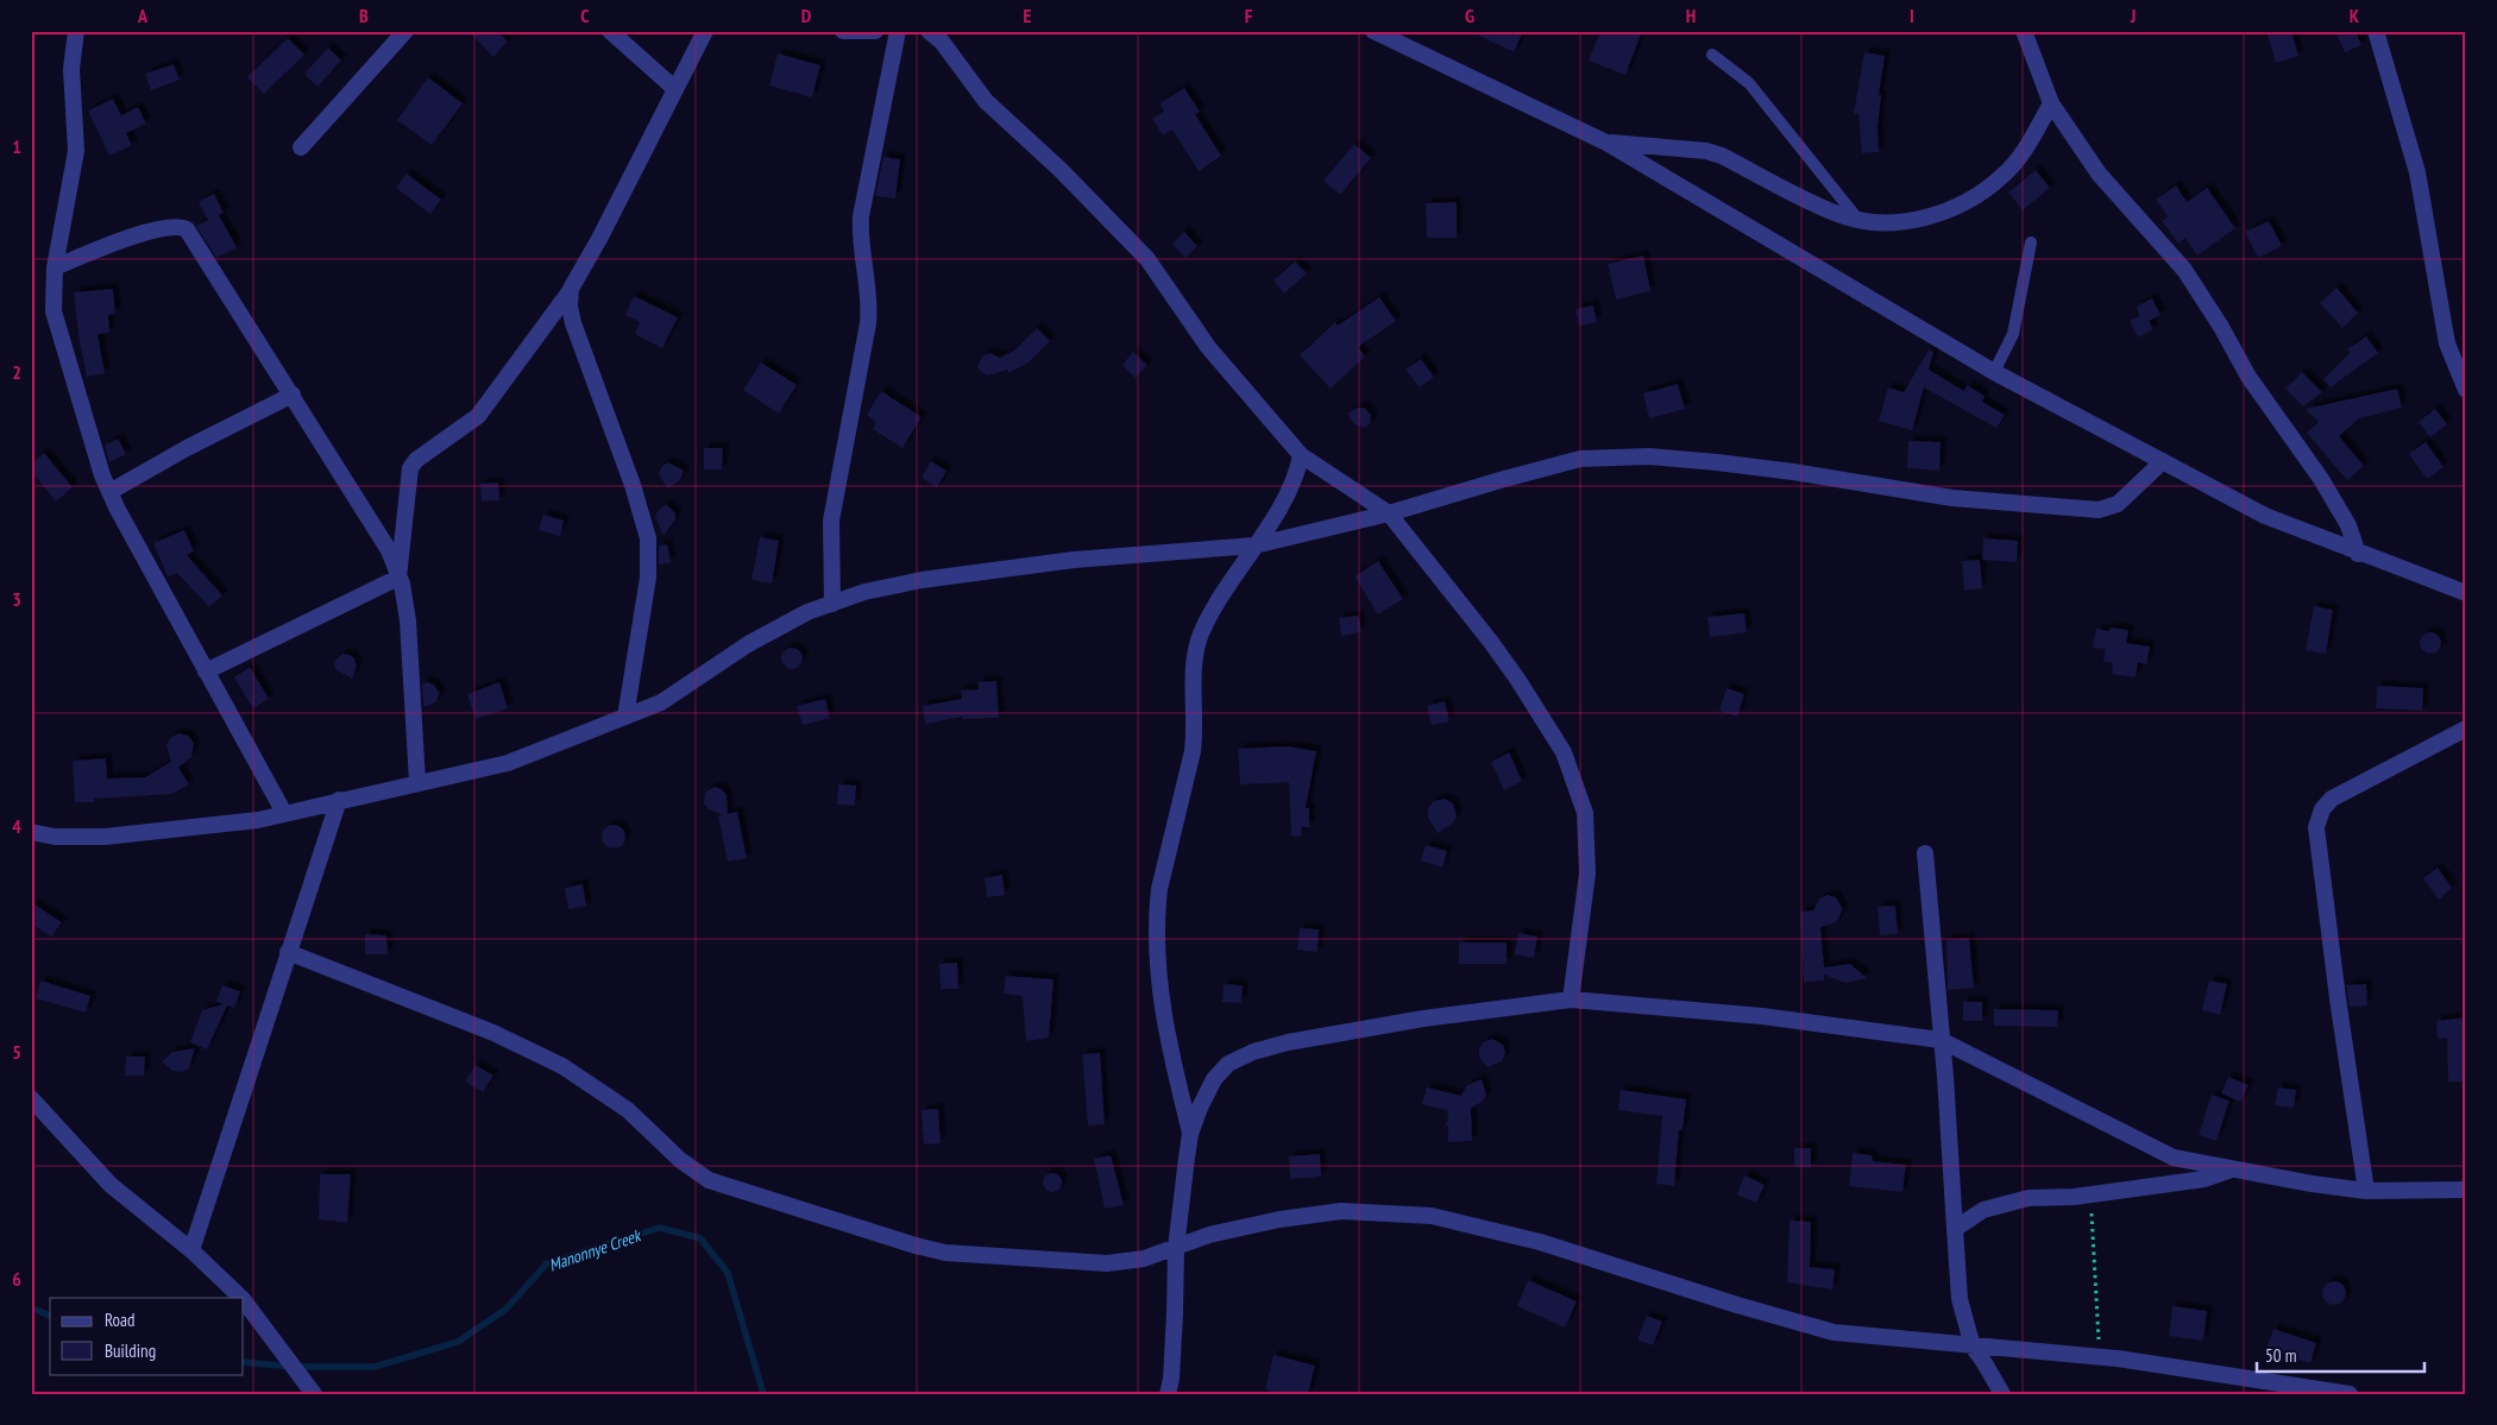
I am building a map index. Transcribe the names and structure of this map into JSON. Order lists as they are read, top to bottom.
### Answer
{
  "water": ["Manonnye Creek"],
  "legend": ["Road", "Building"],
  "scale_bar": "50 m",
  "grid": {
    "columns": [
      "A",
      "B",
      "C",
      "D",
      "E",
      "F",
      "G",
      "H",
      "I",
      "J",
      "K"
    ],
    "rows": [
      "1",
      "2",
      "3",
      "4",
      "5",
      "6"
    ]
  }
}
